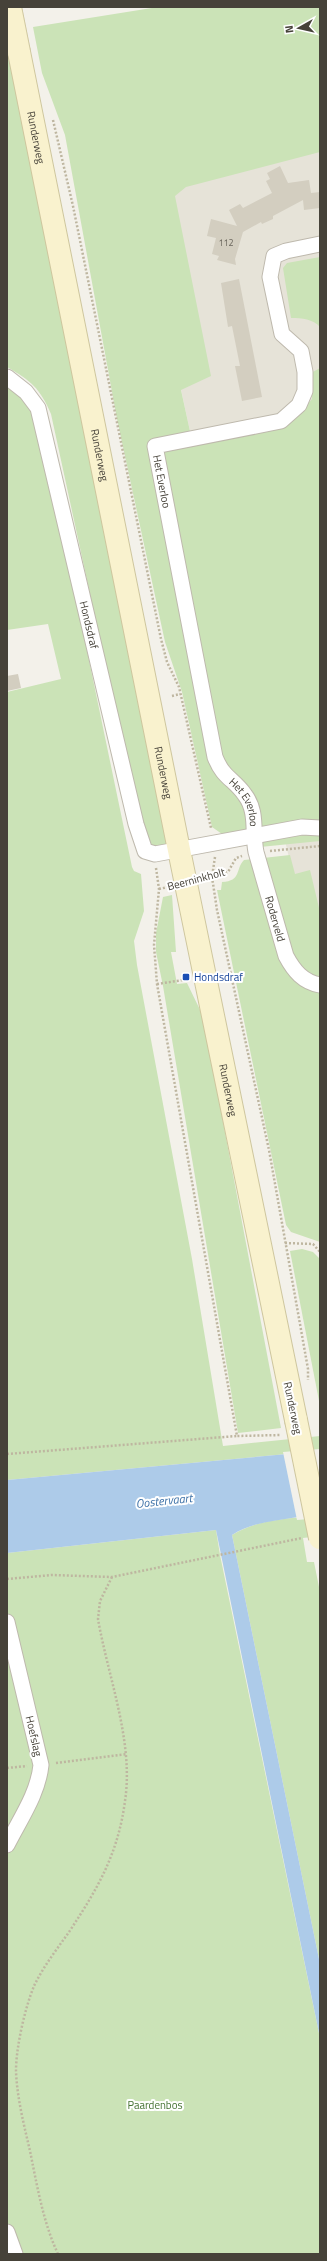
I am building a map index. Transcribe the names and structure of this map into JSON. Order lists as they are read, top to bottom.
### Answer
{
  "streets": {
    "street": [
      "Runderweg",
      "Het Everloo",
      "Hondsdraf",
      "Roderveld",
      "Hoefslag"
    ],
    "path": ["Beerninkholt"]
  },
  "crossings": [
    ["Runderweg", "Beerninkholt"],
    ["Het Everloo", "Roderveld"],
    ["Beerninkholt", "Roderveld"]
  ],
  "water": ["Oostervaart"],
  "parks": ["Paardenbos"],
  "places": {
    "transit": ["Hondsdraf"]
  },
  "house_numbers": ["112"],
  "north": "left"
}
